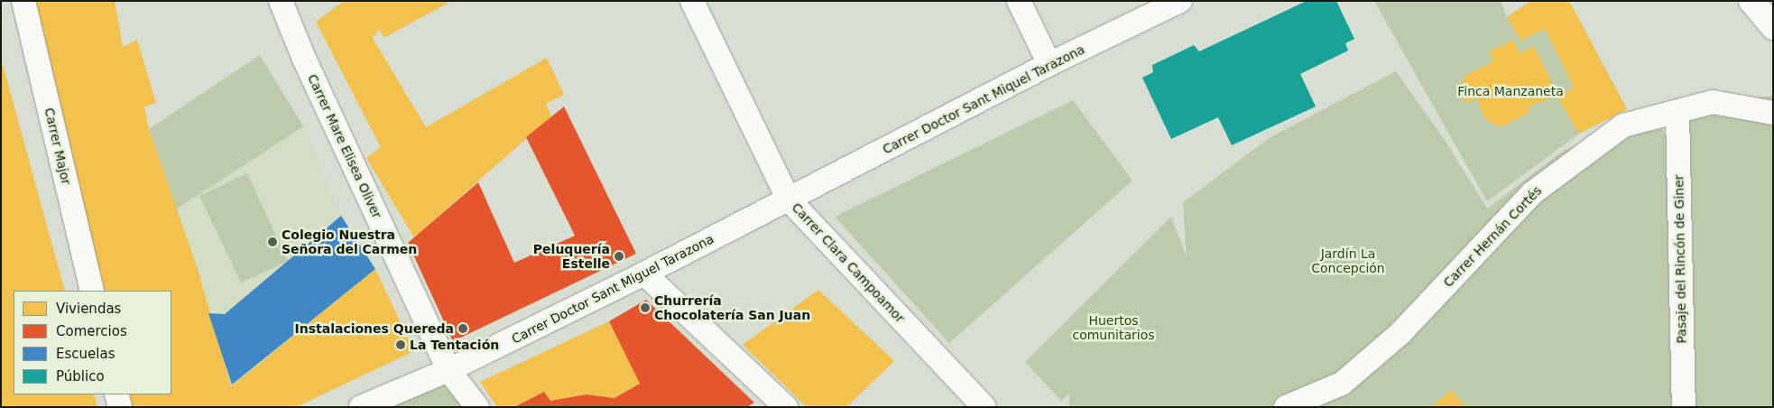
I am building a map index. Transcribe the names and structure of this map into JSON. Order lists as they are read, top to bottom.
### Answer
{
  "streets": {
    "street": [
      "Carrer Doctor Sant Miquel Tarazona",
      "Carrer Major",
      "Carrer Mare Elisea Oliver",
      "Carrer Hernán Cortés",
      "Pasaje del Rincón de Giner",
      "Carrer Clara Campoamor",
      "Carrer Doctor Sant Miguel Tarazona"
    ]
  },
  "crossings": [
    ["Carrer Doctor Sant Miquel Tarazona", "Carrer Clara Campoamor"],
    ["Carrer Doctor Sant Miquel Tarazona", "Carrer Doctor Sant Miguel Tarazona"],
    ["Carrer Mare Elisea Oliver", "Carrer Doctor Sant Miguel Tarazona"],
    ["Carrer Hernán Cortés", "Pasaje del Rincón de Giner"],
    ["Carrer Clara Campoamor", "Carrer Doctor Sant Miguel Tarazona"]
  ],
  "parks": ["Finca Manzaneta", "Jardín La Concepción", "Huertos comunitarios"],
  "places": [
    "Colegio Nuestra Señora del Carmen",
    "Peluquería Estelle",
    "Churrería Chocolatería San Juan",
    "Instalaciones Quereda",
    "La Tentación"
  ],
  "legend": [
    "Viviendas",
    "Comercios",
    "Escuelas",
    "Público"
  ]
}
